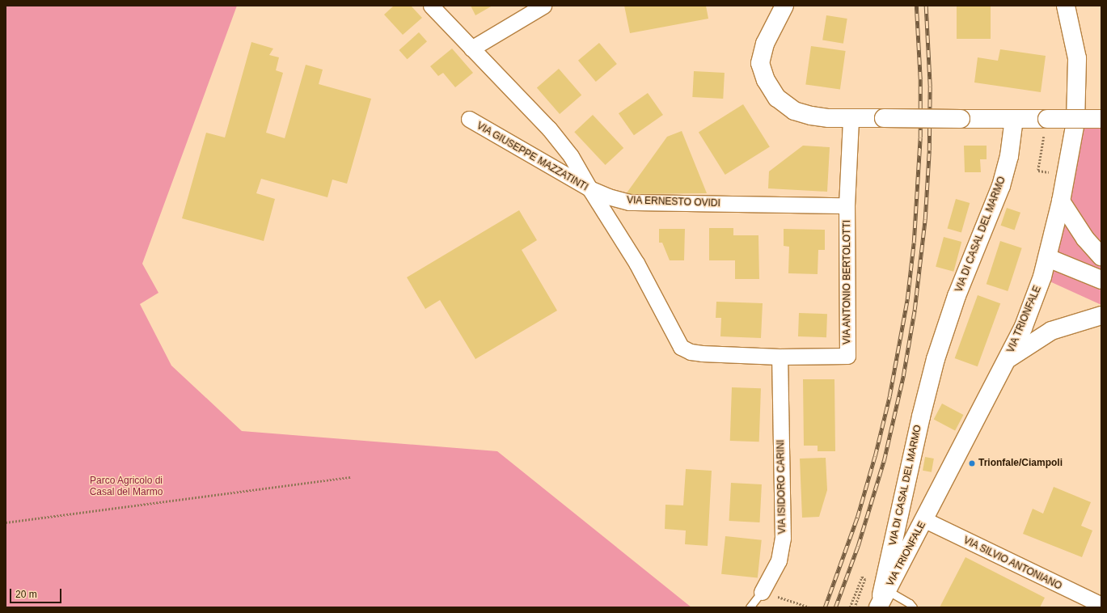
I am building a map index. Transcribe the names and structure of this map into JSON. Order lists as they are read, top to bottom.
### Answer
{
  "streets": {
    "main road": ["VIA DI CASAL DEL MARMO", "VIA TRIONFALE"],
    "street": [
      "VIA GIUSEPPE MAZZATINTI",
      "VIA ERNESTO OVIDI",
      "VIA ANTONIO BERTOLOTTI",
      "VIA ISIDORO CARINI",
      "VIA SILVIO ANTONIANO"
    ]
  },
  "crossings": [
    ["VIA GIUSEPPE MAZZATINTI", "VIA ERNESTO OVIDI"],
    ["VIA GIUSEPPE MAZZATINTI", "VIA ANTONIO BERTOLOTTI"],
    ["VIA ERNESTO OVIDI", "VIA ANTONIO BERTOLOTTI"],
    ["VIA DI CASAL DEL MARMO", "VIA TRIONFALE"],
    ["VIA ANTONIO BERTOLOTTI", "VIA ISIDORO CARINI"],
    ["VIA TRIONFALE", "VIA SILVIO ANTONIANO"]
  ],
  "parks": ["Parco Agricolo di Casal del Marmo"],
  "places": ["Trionfale/Ciampoli"],
  "scale_bar": "20 m"
}
